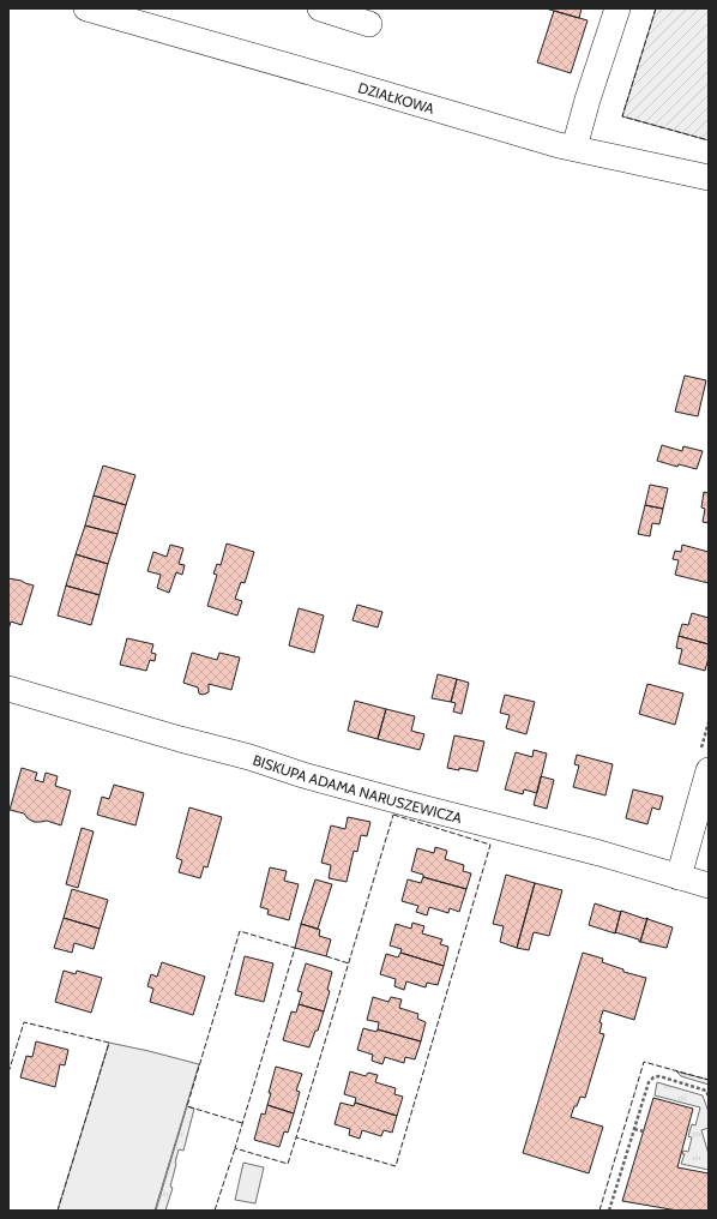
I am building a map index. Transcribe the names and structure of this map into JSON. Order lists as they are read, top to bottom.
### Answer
{
  "streets": {
    "street": ["DZIAŁKOWA", "BISKUPA ADAMA NARUSZEWICZA"]
  }
}
